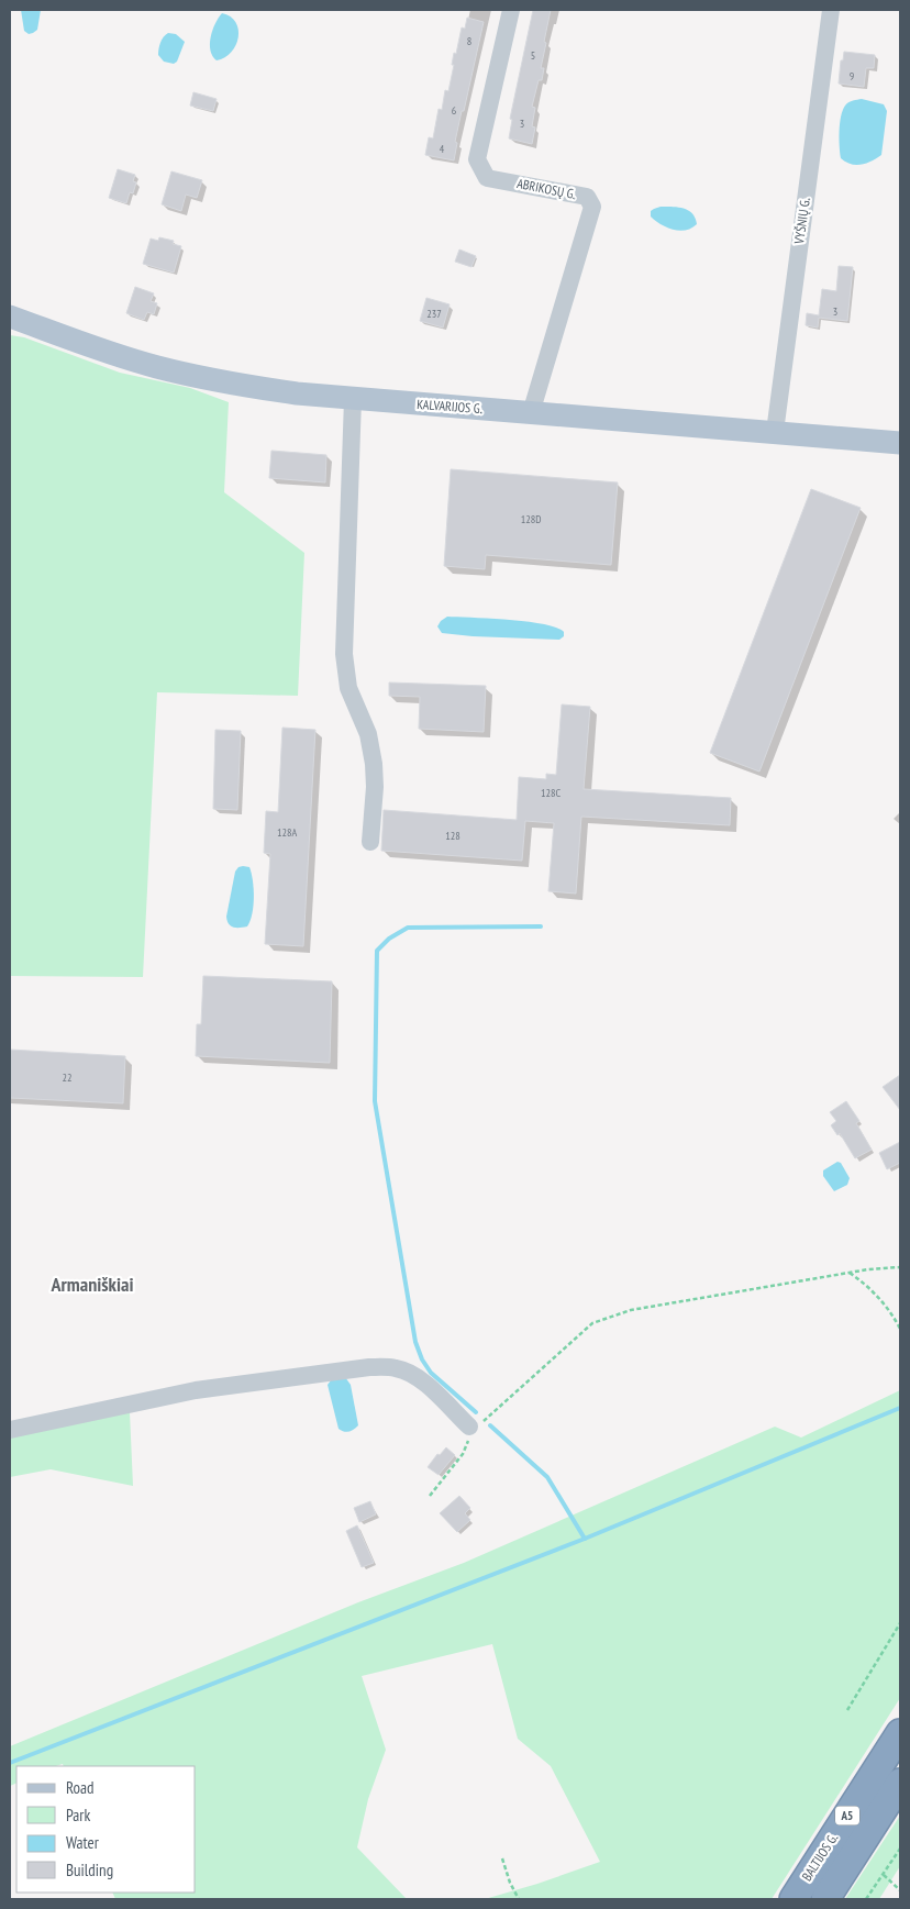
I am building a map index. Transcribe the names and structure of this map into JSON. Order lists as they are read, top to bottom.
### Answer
{
  "streets": {
    "highway": ["A5", "BALTIJOS G."],
    "main road": ["KALVARIJOS G."],
    "street": ["ABRIKOSŲ G.", "VYŠNIŲ G."]
  },
  "crossings": [
    ["ABRIKOSŲ G.", "KALVARIJOS G."],
    ["VYŠNIŲ G.", "KALVARIJOS G."]
  ],
  "districts": ["Armaniškiai"],
  "house_numbers": [
    "8",
    "5",
    "9",
    "6",
    "3",
    "4",
    "3",
    "237",
    "128D",
    "128C",
    "128A",
    "128",
    "22"
  ],
  "legend": [
    "Road",
    "Park",
    "Water",
    "Building"
  ]
}
